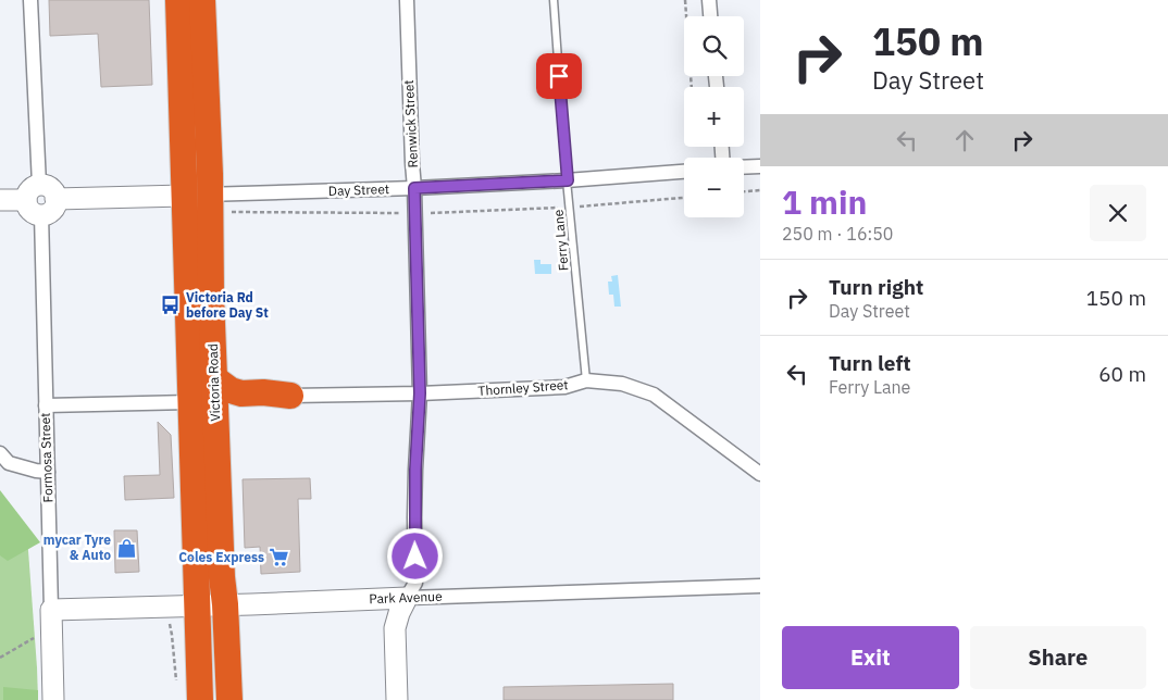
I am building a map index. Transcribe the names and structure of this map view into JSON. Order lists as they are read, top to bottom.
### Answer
{
  "streets": {
    "highway": ["Victoria Road"],
    "street": [
      "Renwick Street",
      "Day Street",
      "Thornley Street",
      "Formosa Street",
      "Park Avenue"
    ],
    "lane": ["Ferry Lane"]
  },
  "crossings": [
    ["Renwick Street", "Day Street"],
    ["Renwick Street", "Thornley Street"],
    ["Renwick Street", "Park Avenue"],
    ["Day Street", "Ferry Lane"],
    ["Day Street", "Victoria Road"],
    ["Day Street", "Formosa Street"],
    ["Ferry Lane", "Thornley Street"],
    ["Victoria Road", "Park Avenue"],
    ["Formosa Street", "Park Avenue"]
  ],
  "places": {
    "bus stop": ["Victoria Rd before Day St"],
    "shop": ["mycar Tyre & Auto"],
    "supermarket": ["Coles Express"]
  },
  "page": {
    "turn": ["150 m", "Day Street"],
    "map_buttons": ["+", "−"],
    "heading": ["1 min", "250 m · 16:50"],
    "list": [
      {
        "name": "Turn right",
        "note": "Day Street",
        "value": "150 m"
      },
      {
        "name": "Turn left",
        "note": "Ferry Lane",
        "value": "60 m"
      }
    ],
    "buttons": ["Exit", "Share"]
  }
}
